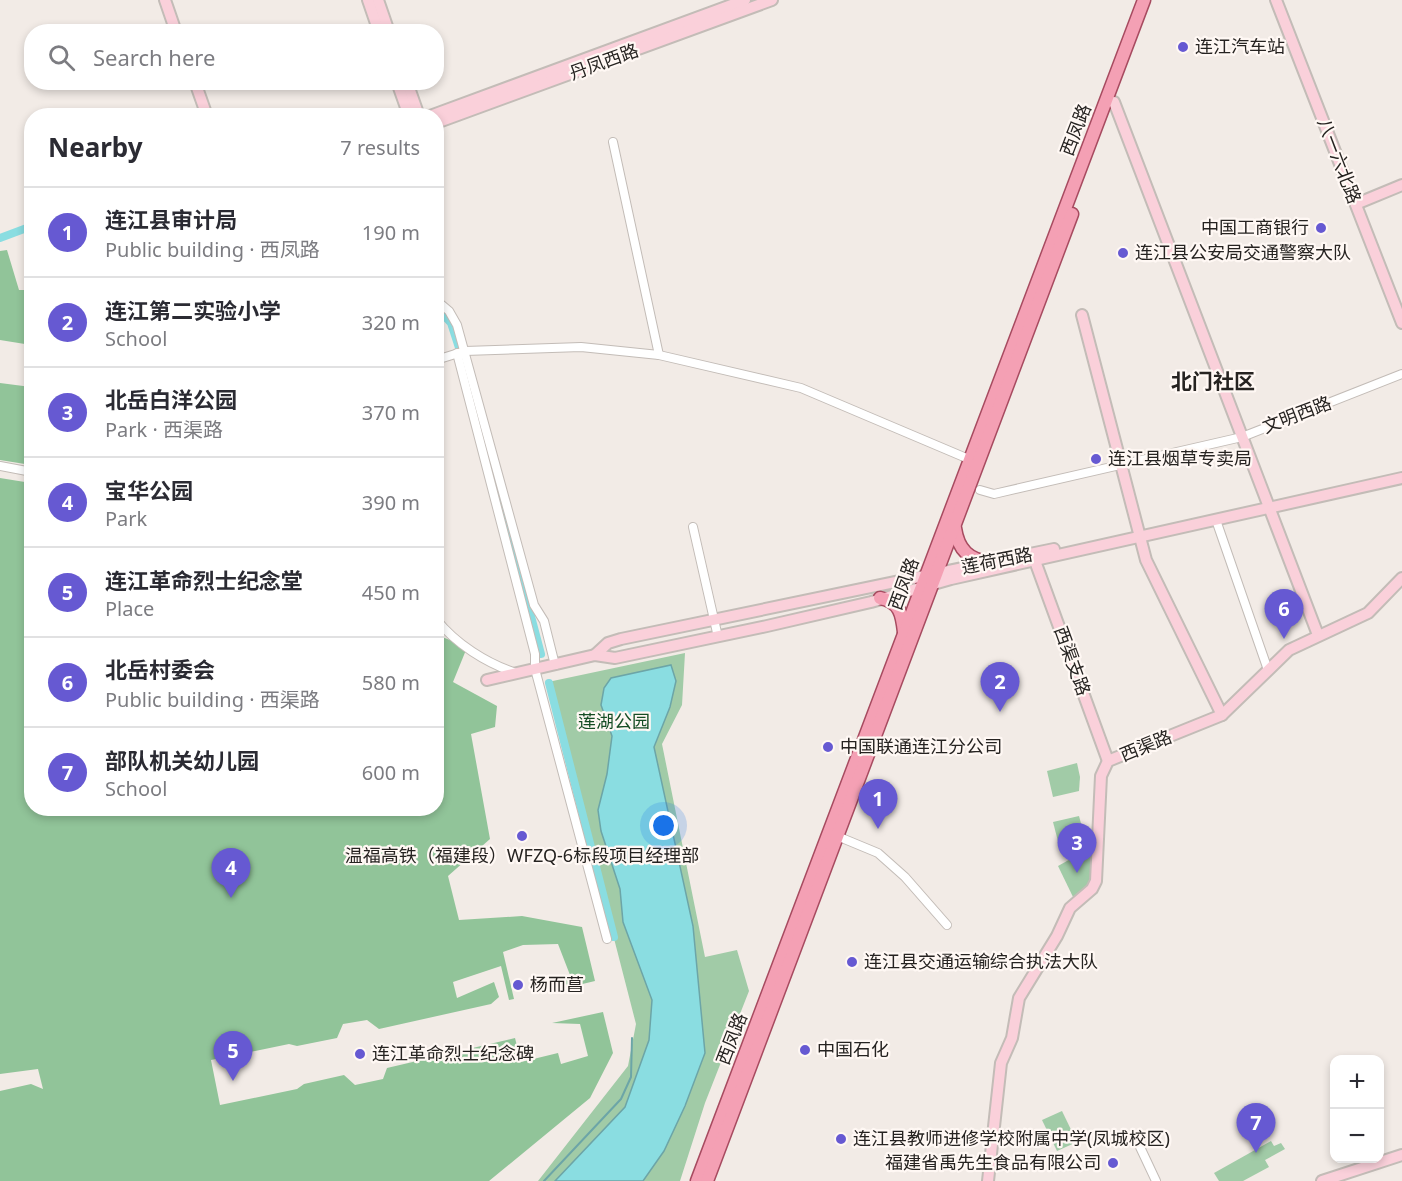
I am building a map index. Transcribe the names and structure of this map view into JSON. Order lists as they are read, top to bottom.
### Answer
{
  "streets": {
    "main road": [
      "丹凤西路",
      "西凤路",
      "八一六北路",
      "莲荷西路",
      "西渠支路",
      "西渠路"
    ],
    "street": ["文明西路"]
  },
  "crossings": [
    ["西凤路", "莲荷西路"],
    ["莲荷西路", "西渠支路"],
    ["西渠支路", "西渠路"]
  ],
  "districts": ["北门社区"],
  "parks": ["莲湖公园"],
  "places": [
    "连江汽车站",
    "中国工商银行",
    "连江县公安局交通警察大队",
    "连江县烟草专卖局",
    "中国联通连江分公司",
    "温福高铁（福建段）WFZQ-6标段项目经理部",
    "连江县交通运输综合执法大队",
    "杨而菖",
    "中国石化",
    "连江革命烈士纪念碑",
    "连江县教师进修学校附属中学(凤城校区)",
    "福建省禹先生食品有限公司"
  ],
  "page": {
    "search": "Search here",
    "heading": ["Nearby", "7 results"],
    "list": [
      {
        "mark": "1",
        "name": "连江县审计局",
        "note": "Public building · 西凤路",
        "value": "190 m"
      },
      {
        "mark": "2",
        "name": "连江第二实验小学",
        "note": "School",
        "value": "320 m"
      },
      {
        "mark": "3",
        "name": "北岳白洋公园",
        "note": "Park · 西渠路",
        "value": "370 m"
      },
      {
        "mark": "4",
        "name": "宝华公园",
        "note": "Park",
        "value": "390 m"
      },
      {
        "mark": "5",
        "name": "连江革命烈士纪念堂",
        "note": "Place",
        "value": "450 m"
      },
      {
        "mark": "6",
        "name": "北岳村委会",
        "note": "Public building · 西渠路",
        "value": "580 m"
      },
      {
        "mark": "7",
        "name": "部队机关幼儿园",
        "note": "School",
        "value": "600 m"
      }
    ],
    "pins": [
      "6",
      "2",
      "1",
      "3",
      "4",
      "5",
      "7"
    ],
    "map_buttons": ["+", "−"]
  }
}
